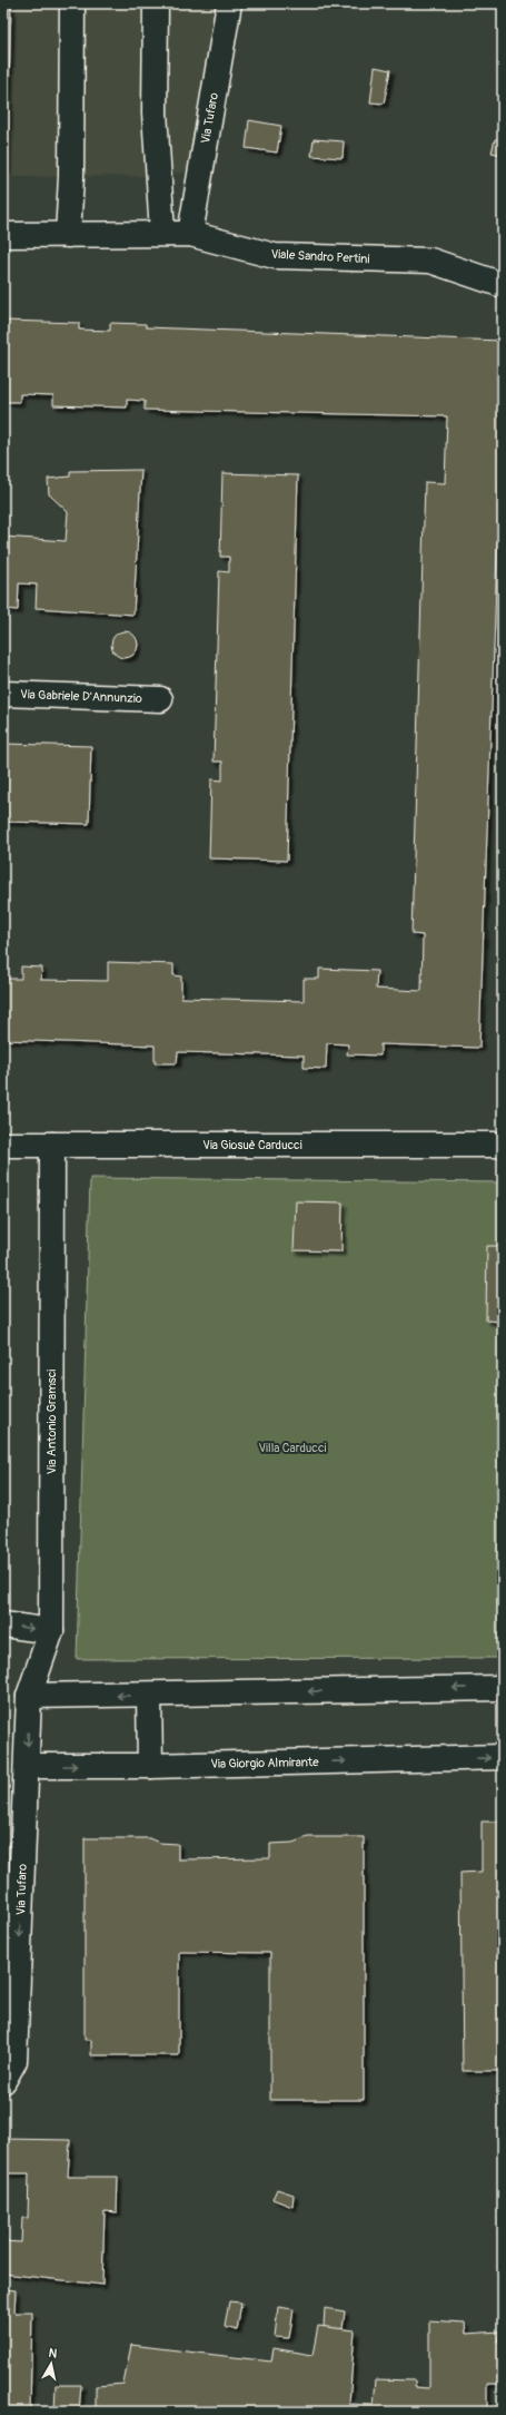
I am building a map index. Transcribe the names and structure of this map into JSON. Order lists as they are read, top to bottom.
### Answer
{
  "streets": {
    "street": [
      "Via Tufaro",
      "Viale Sandro Pertini",
      "Via Gabriele D'Annunzio",
      "Via Giosuè Carducci",
      "Via Antonio Gramsci",
      "Via Giorgio Almirante"
    ]
  },
  "crossings": [
    ["Via Tufaro", "Viale Sandro Pertini"],
    ["Via Tufaro", "Via Antonio Gramsci"],
    ["Via Tufaro", "Via Giorgio Almirante"],
    ["Via Giosuè Carducci", "Via Antonio Gramsci"]
  ],
  "one_way": ["Via Tufaro"],
  "parks": ["Villa Carducci"],
  "north": "top"
}
